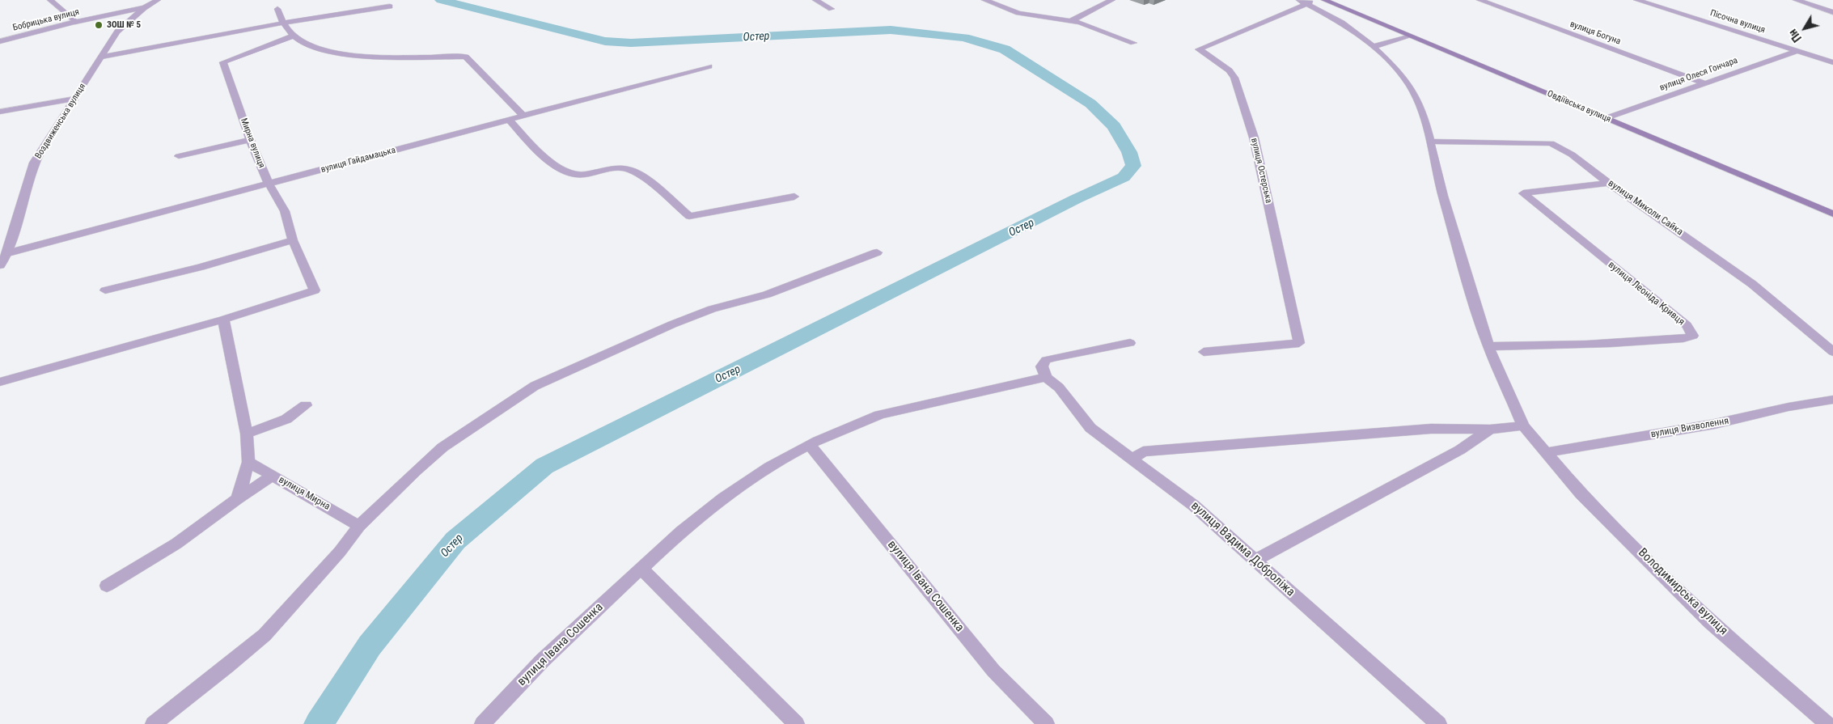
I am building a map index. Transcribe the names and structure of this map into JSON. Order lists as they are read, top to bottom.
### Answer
{
  "streets": {
    "main road": ["Овдіївська вулиця"],
    "street": [
      "Бобрицька вулиця",
      "Пісочна вулиця",
      "вулиця Богуна",
      "вулиця Олеся Гончара",
      "Воздвиженська вулиця",
      "Мирна вулиця",
      "вулиця Гайдамацька",
      "вулиця Остерська",
      "вулиця Миколи Сайка",
      "вулиця Леоніда Кривця",
      "вулиця Визволення",
      "вулиця Мирна",
      "вулиця Вадима Доброліжа",
      "вулиця Івана Сошенка",
      "Володимирська вулиця"
    ]
  },
  "crossings": [
    ["Бобрицька вулиця", "Воздвиженська вулиця"],
    ["Пісочна вулиця", "вулиця Олеся Гончара"],
    ["вулиця Богуна", "вулиця Олеся Гончара"],
    ["вулиця Олеся Гончара", "Овдіївська вулиця"],
    ["Воздвиженська вулиця", "вулиця Гайдамацька"],
    ["Мирна вулиця", "вулиця Гайдамацька"],
    ["вулиця Остерська", "Володимирська вулиця"],
    ["вулиця Миколи Сайка", "вулиця Леоніда Кривця"],
    ["вулиця Миколи Сайка", "Володимирська вулиця"],
    ["вулиця Леоніда Кривця", "Володимирська вулиця"],
    ["вулиця Визволення", "Володимирська вулиця"],
    ["вулиця Вадима Доброліжа", "вулиця Івана Сошенка"]
  ],
  "water": ["Остер"],
  "places": ["ЗОШ № 5"],
  "north": "bottom left"
}
